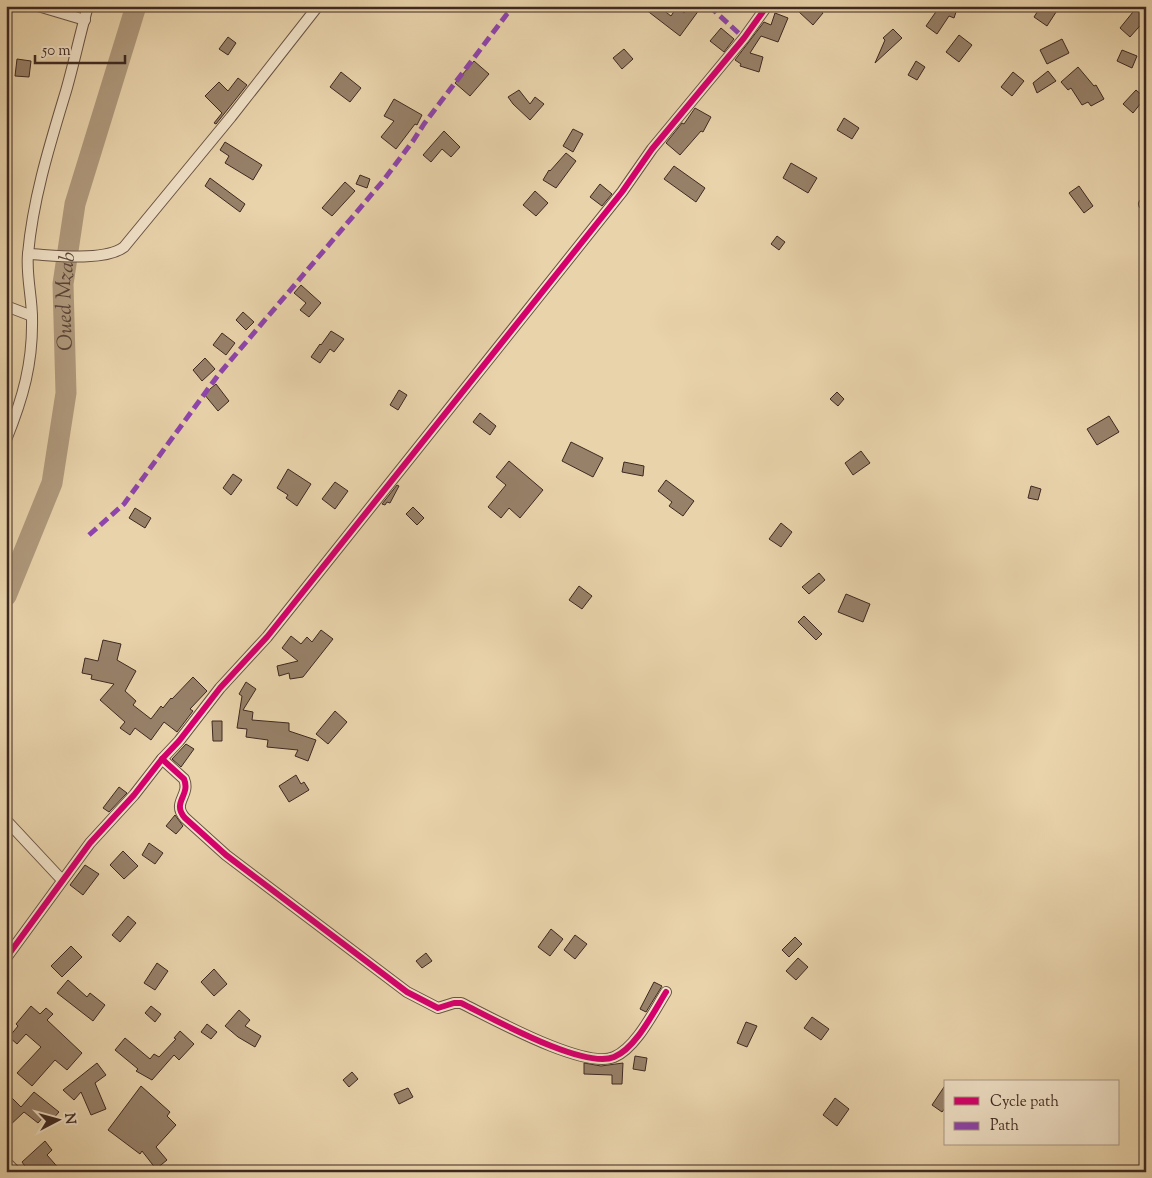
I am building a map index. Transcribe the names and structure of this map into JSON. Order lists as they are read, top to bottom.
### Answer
{
  "water": ["Oued Mzab"],
  "legend": ["Cycle path", "Path"],
  "scale_bar": "50 m",
  "north": "right"
}
